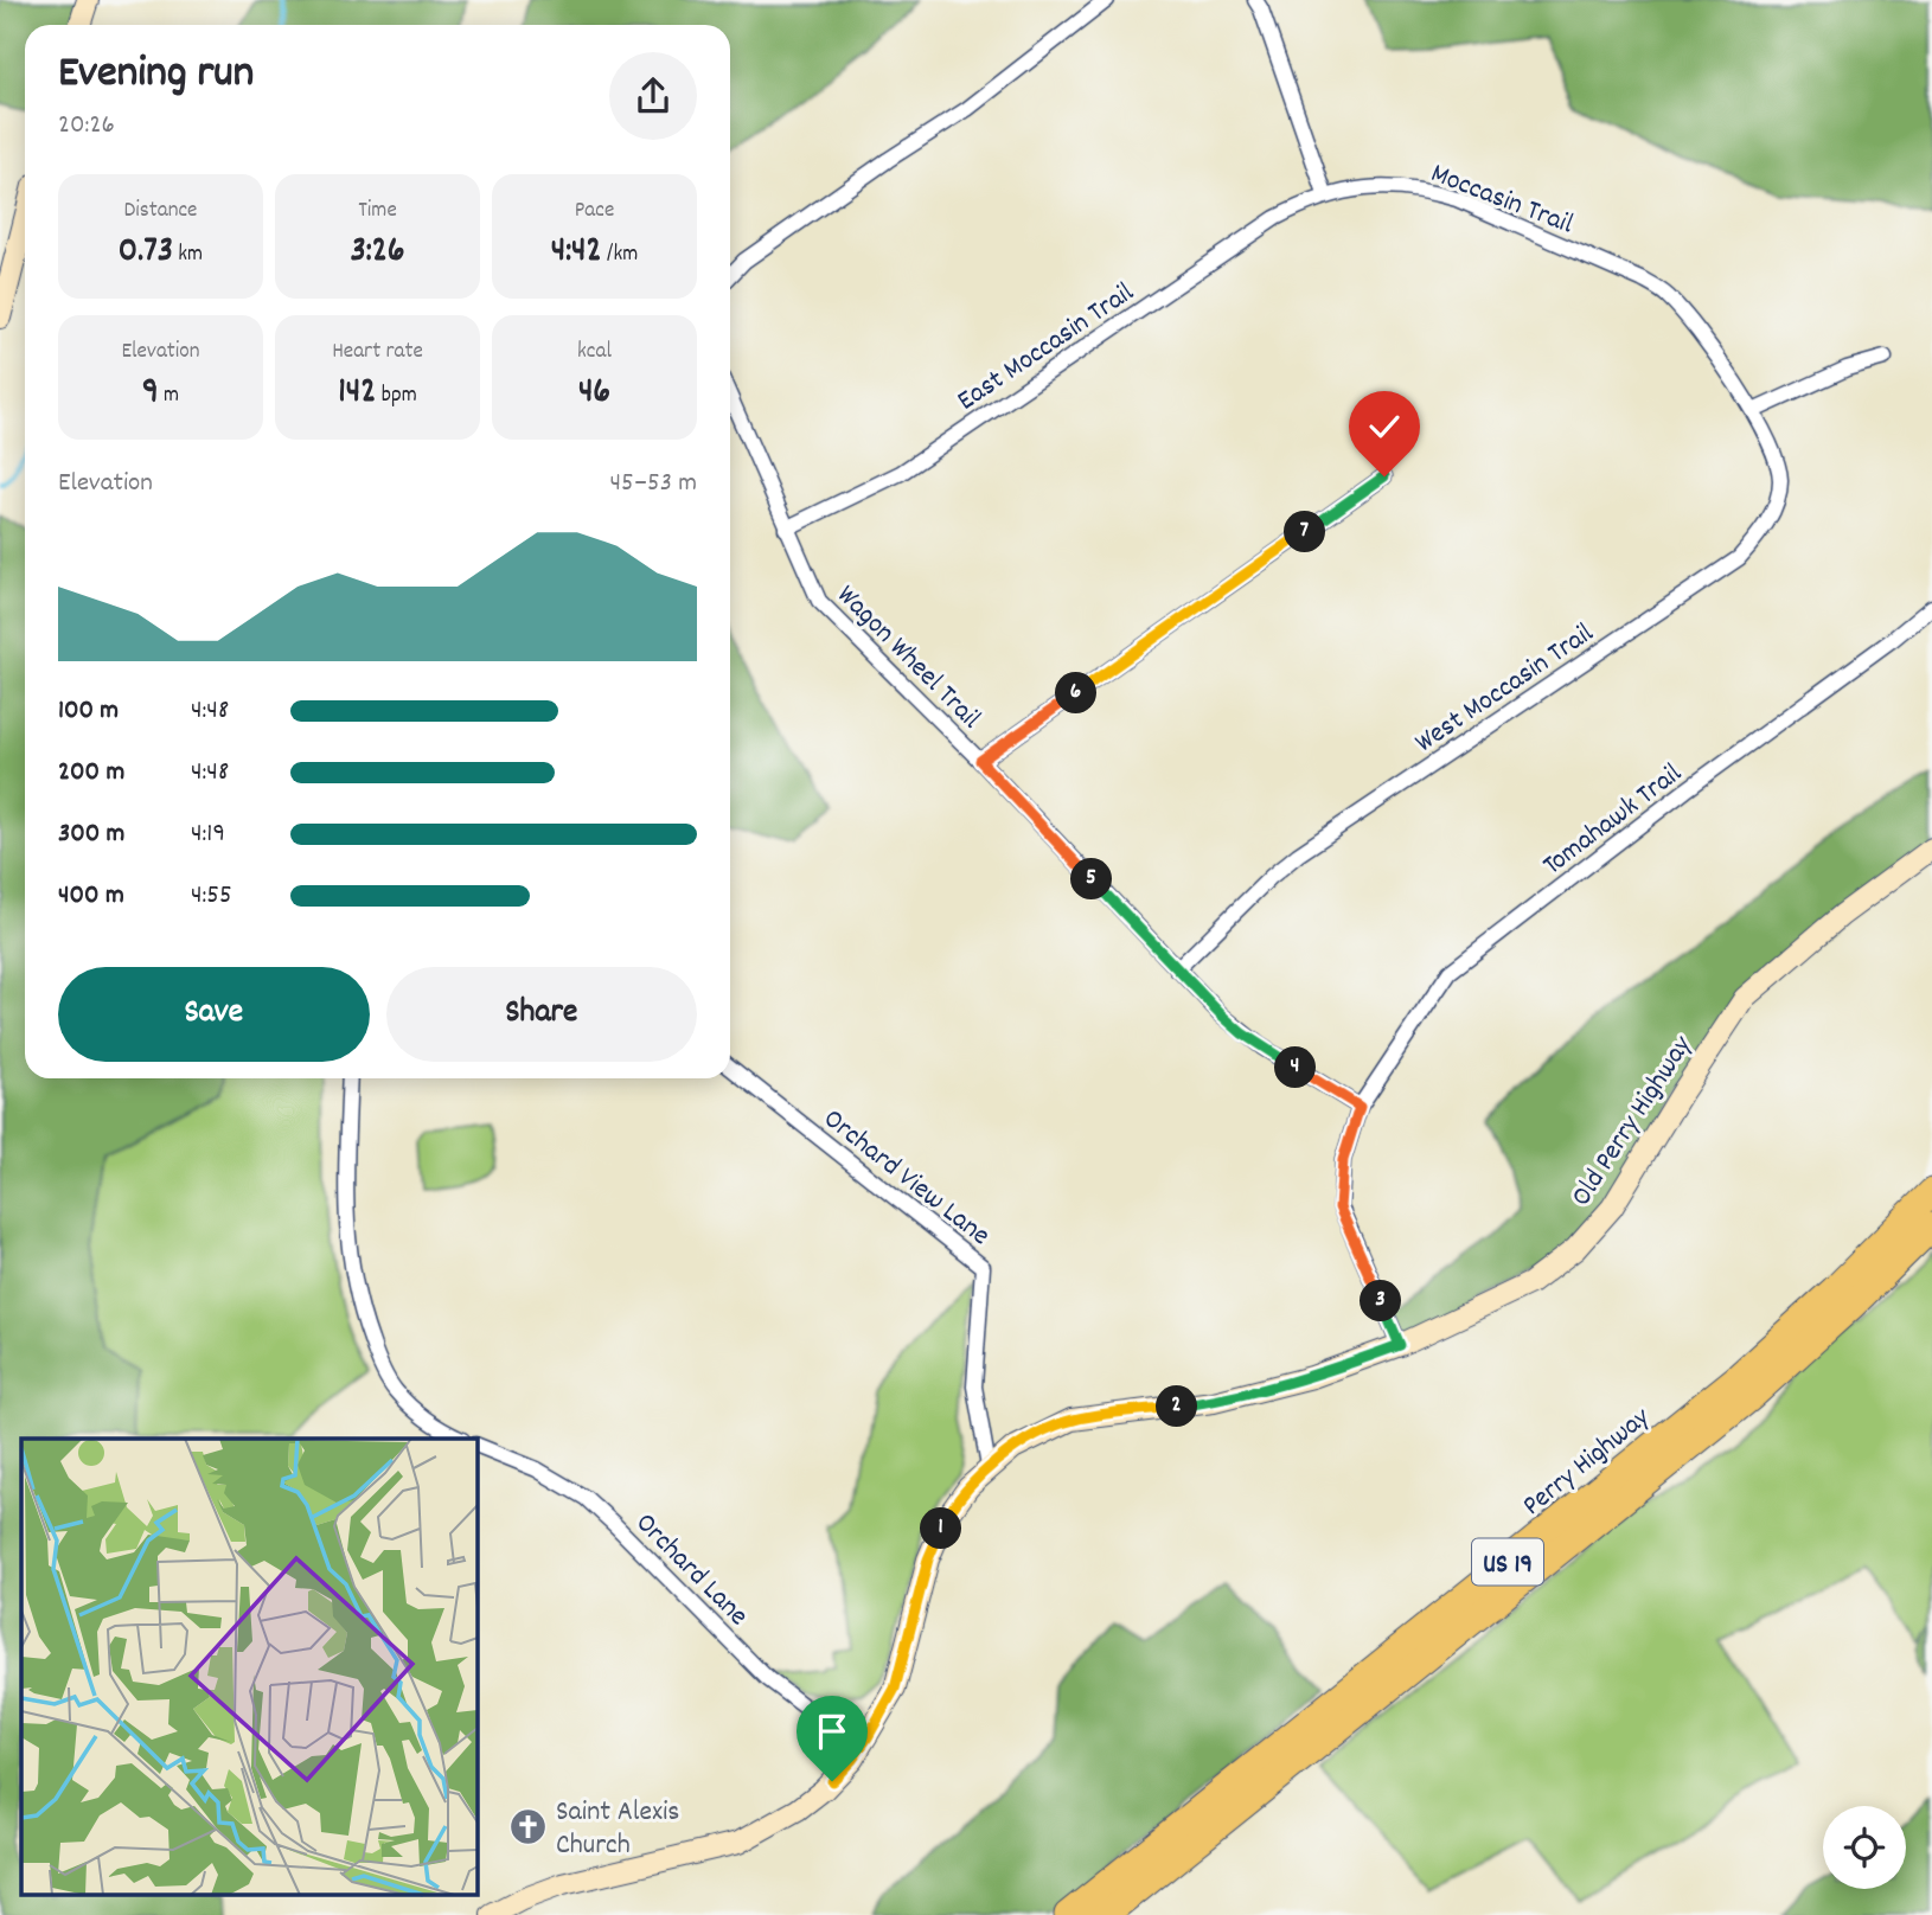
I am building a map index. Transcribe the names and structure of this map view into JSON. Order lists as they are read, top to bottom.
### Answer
{
  "streets": {
    "highway": ["Perry Highway", "US 19"],
    "street": [
      "Moccasin Trail",
      "East Moccasin Trail",
      "Wagon Wheel Trail",
      "West Moccasin Trail",
      "Tomahawk Trail",
      "Old Perry Highway",
      "Orchard View Lane",
      "Orchard Lane"
    ]
  },
  "crossings": [
    ["Moccasin Trail", "East Moccasin Trail"],
    ["Moccasin Trail", "West Moccasin Trail"],
    ["East Moccasin Trail", "Wagon Wheel Trail"],
    ["Wagon Wheel Trail", "West Moccasin Trail"],
    ["Wagon Wheel Trail", "Tomahawk Trail"],
    ["Old Perry Highway", "Orchard View Lane"],
    ["Old Perry Highway", "Orchard Lane"]
  ],
  "places": {
    "church": ["Saint Alexis Church"]
  },
  "page": {
    "heading": ["Evening run", "20:26"],
    "stats": [
      ["Distance", "0.73 km"],
      ["Time", "3:26"],
      ["Pace", "4:42 /km"],
      ["Elevation", "9 m"],
      ["Heart rate", "142 bpm"],
      ["kcal", "46"]
    ],
    "chart": ["Elevation", "45–53 m"],
    "pins": [
      "7",
      "6",
      "5",
      "4",
      "3",
      "2",
      "1"
    ],
    "list": [
      {
        "name": "100 m",
        "note": "4:48"
      },
      {
        "name": "200 m",
        "note": "4:48"
      },
      {
        "name": "300 m",
        "note": "4:19"
      },
      {
        "name": "400 m",
        "note": "4:55"
      }
    ],
    "buttons": ["Save", "Share"]
  }
}
